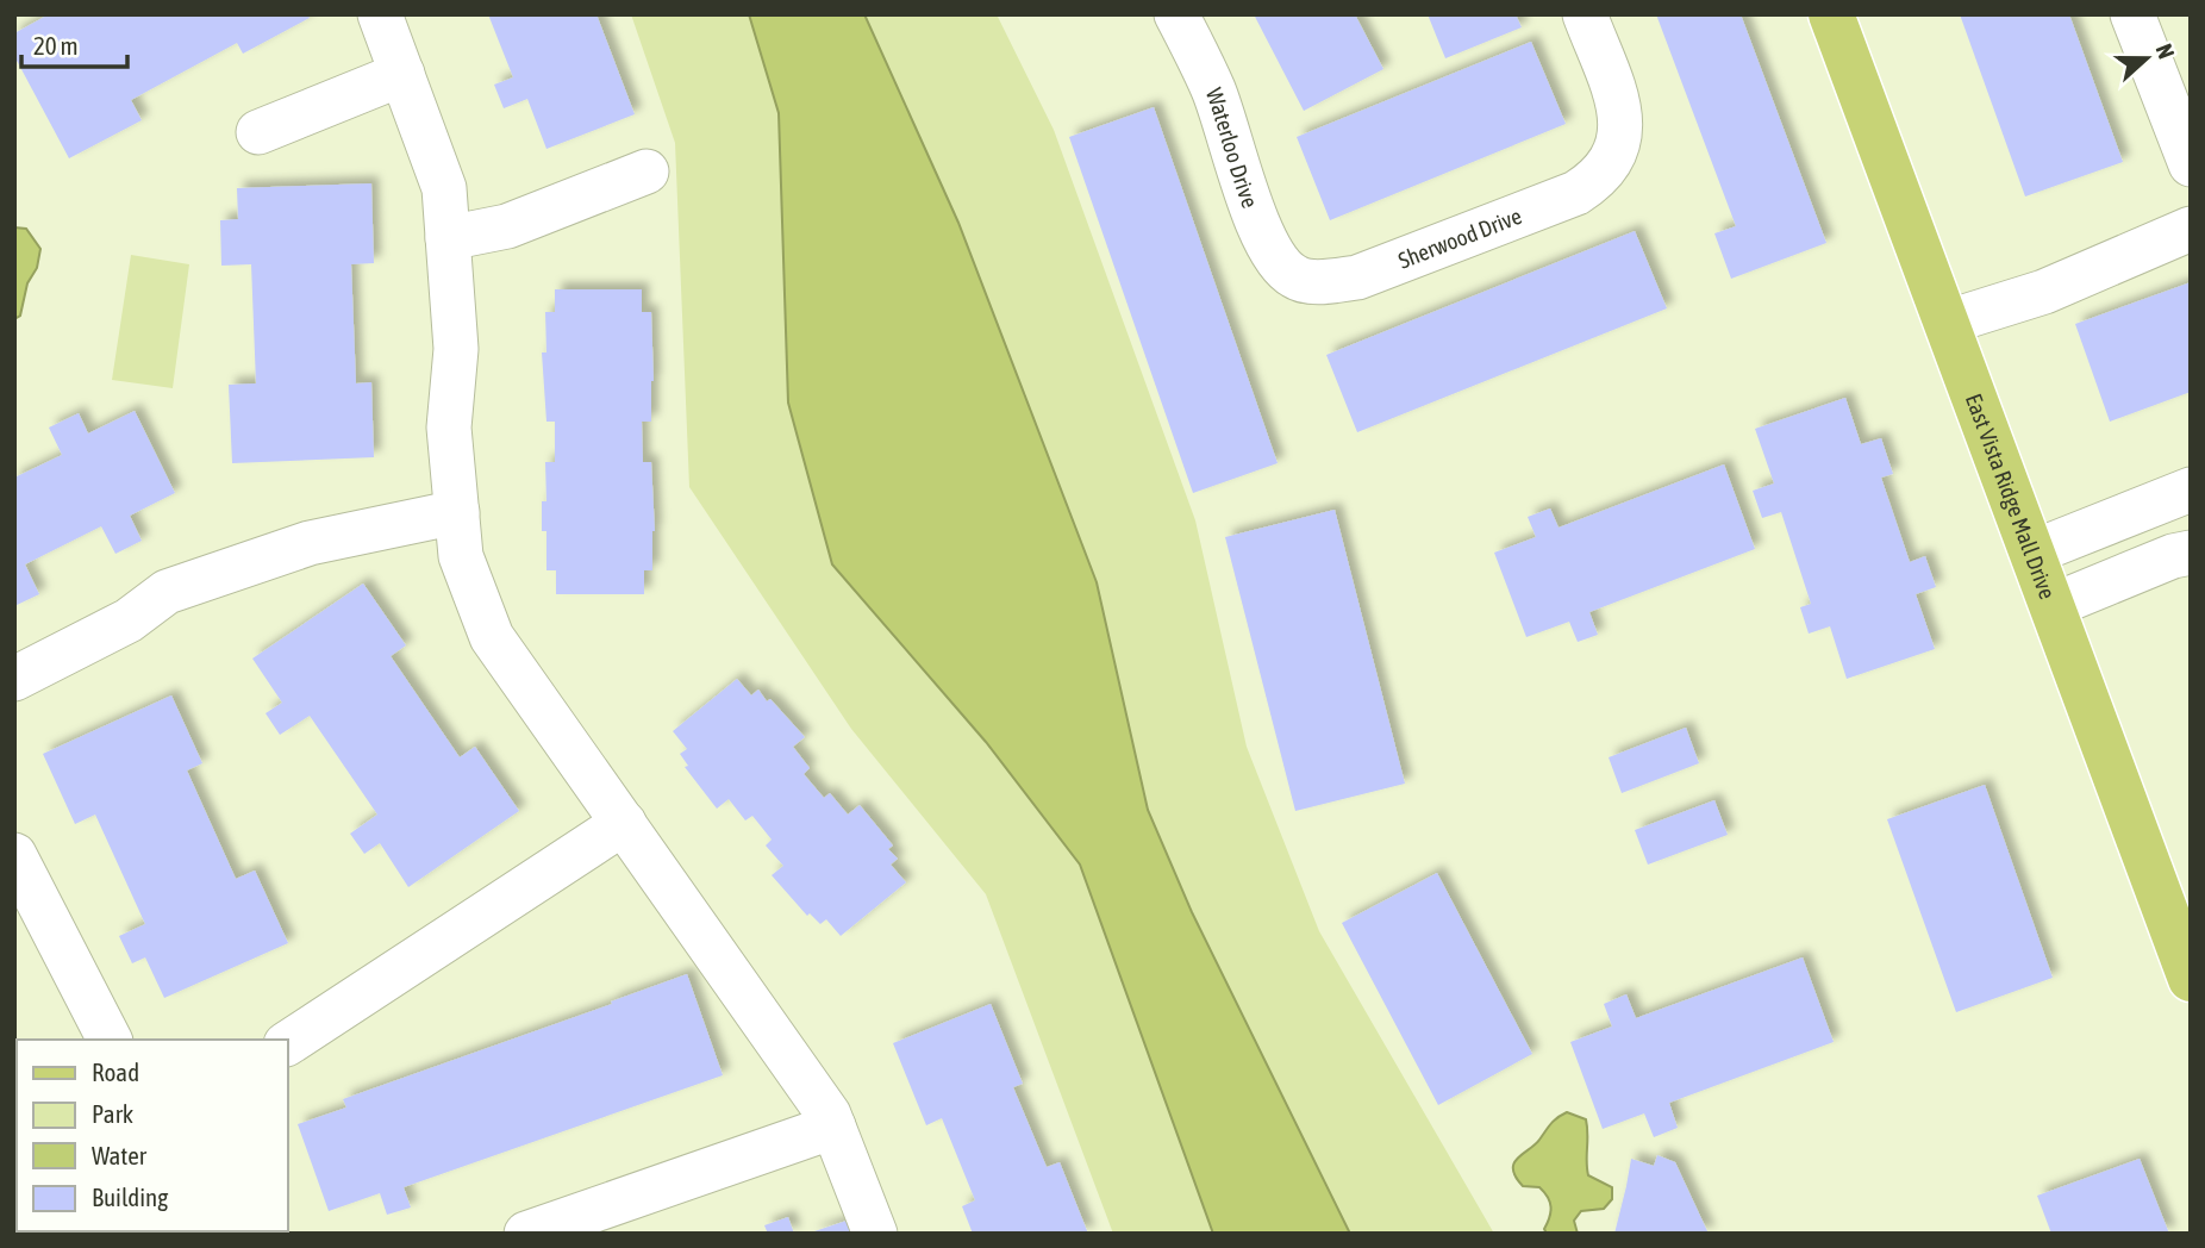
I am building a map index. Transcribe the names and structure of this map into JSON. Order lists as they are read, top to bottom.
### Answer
{
  "streets": {
    "main road": ["East Vista Ridge Mall Drive"],
    "street": ["Waterloo Drive", "Sherwood Drive"]
  },
  "crossings": [
    ["Waterloo Drive", "Sherwood Drive"]
  ],
  "legend": [
    "Road",
    "Park",
    "Water",
    "Building"
  ],
  "scale_bar": "20 m",
  "north": "right"
}
